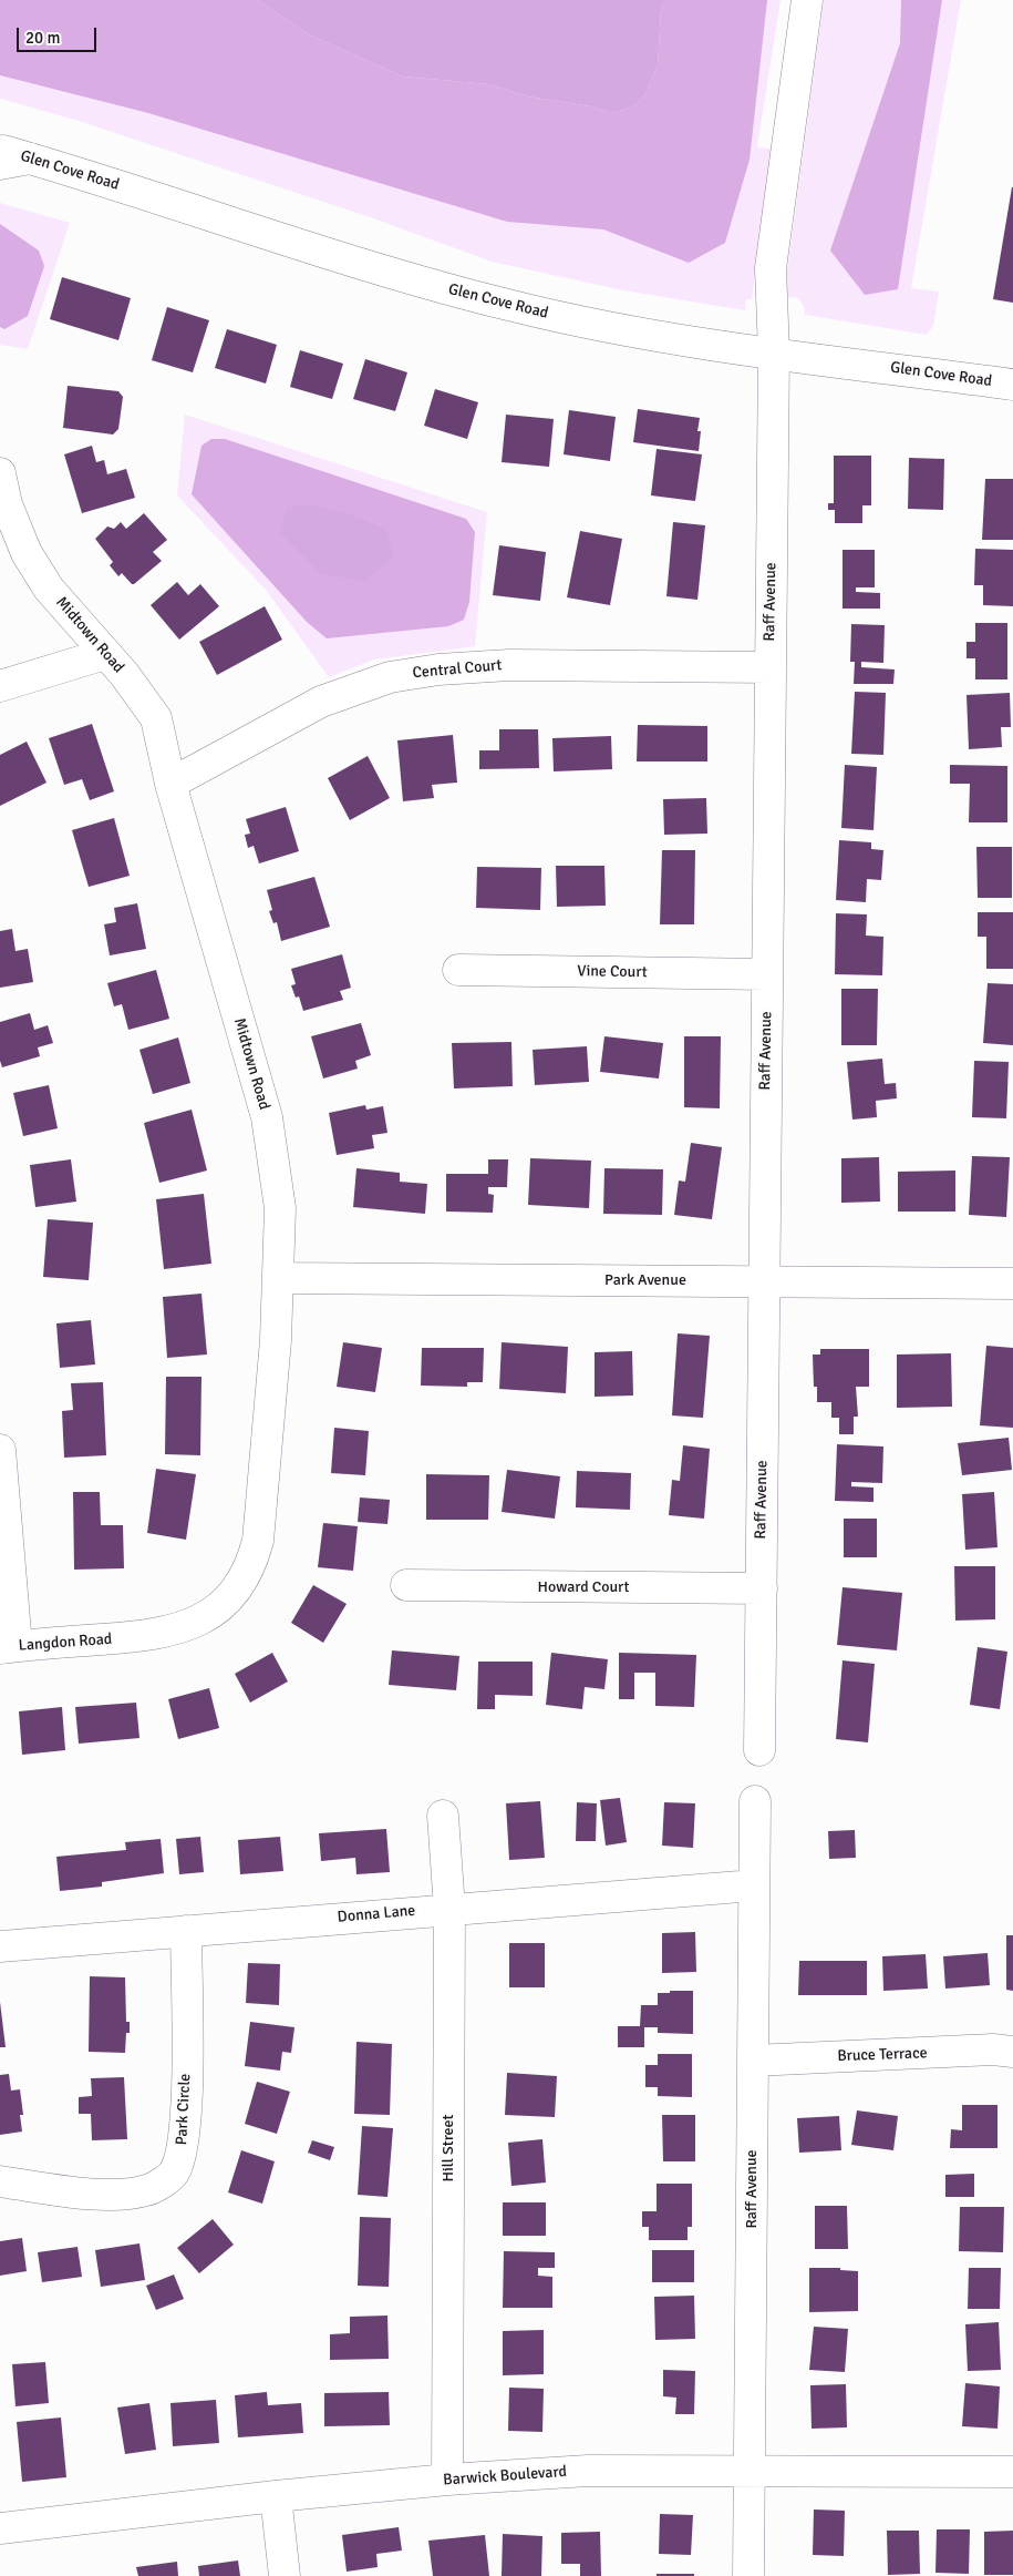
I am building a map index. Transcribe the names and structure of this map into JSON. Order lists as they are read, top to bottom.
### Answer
{
  "streets": {
    "main road": [
      "Glen Cove Road",
      "Raff Avenue",
      "Midtown Road",
      "Central Court",
      "Vine Court",
      "Park Avenue",
      "Howard Court",
      "Langdon Road",
      "Donna Lane",
      "Bruce Terrace",
      "Park Circle",
      "Hill Street",
      "Barwick Boulevard"
    ]
  },
  "crossings": [
    ["Glen Cove Road", "Raff Avenue"],
    ["Raff Avenue", "Central Court"],
    ["Raff Avenue", "Vine Court"],
    ["Raff Avenue", "Park Avenue"],
    ["Raff Avenue", "Howard Court"],
    ["Raff Avenue", "Donna Lane"],
    ["Raff Avenue", "Bruce Terrace"],
    ["Raff Avenue", "Barwick Boulevard"],
    ["Midtown Road", "Central Court"],
    ["Midtown Road", "Park Avenue"],
    ["Midtown Road", "Langdon Road"],
    ["Donna Lane", "Park Circle"],
    ["Donna Lane", "Hill Street"],
    ["Hill Street", "Barwick Boulevard"]
  ],
  "scale_bar": "20 m"
}
